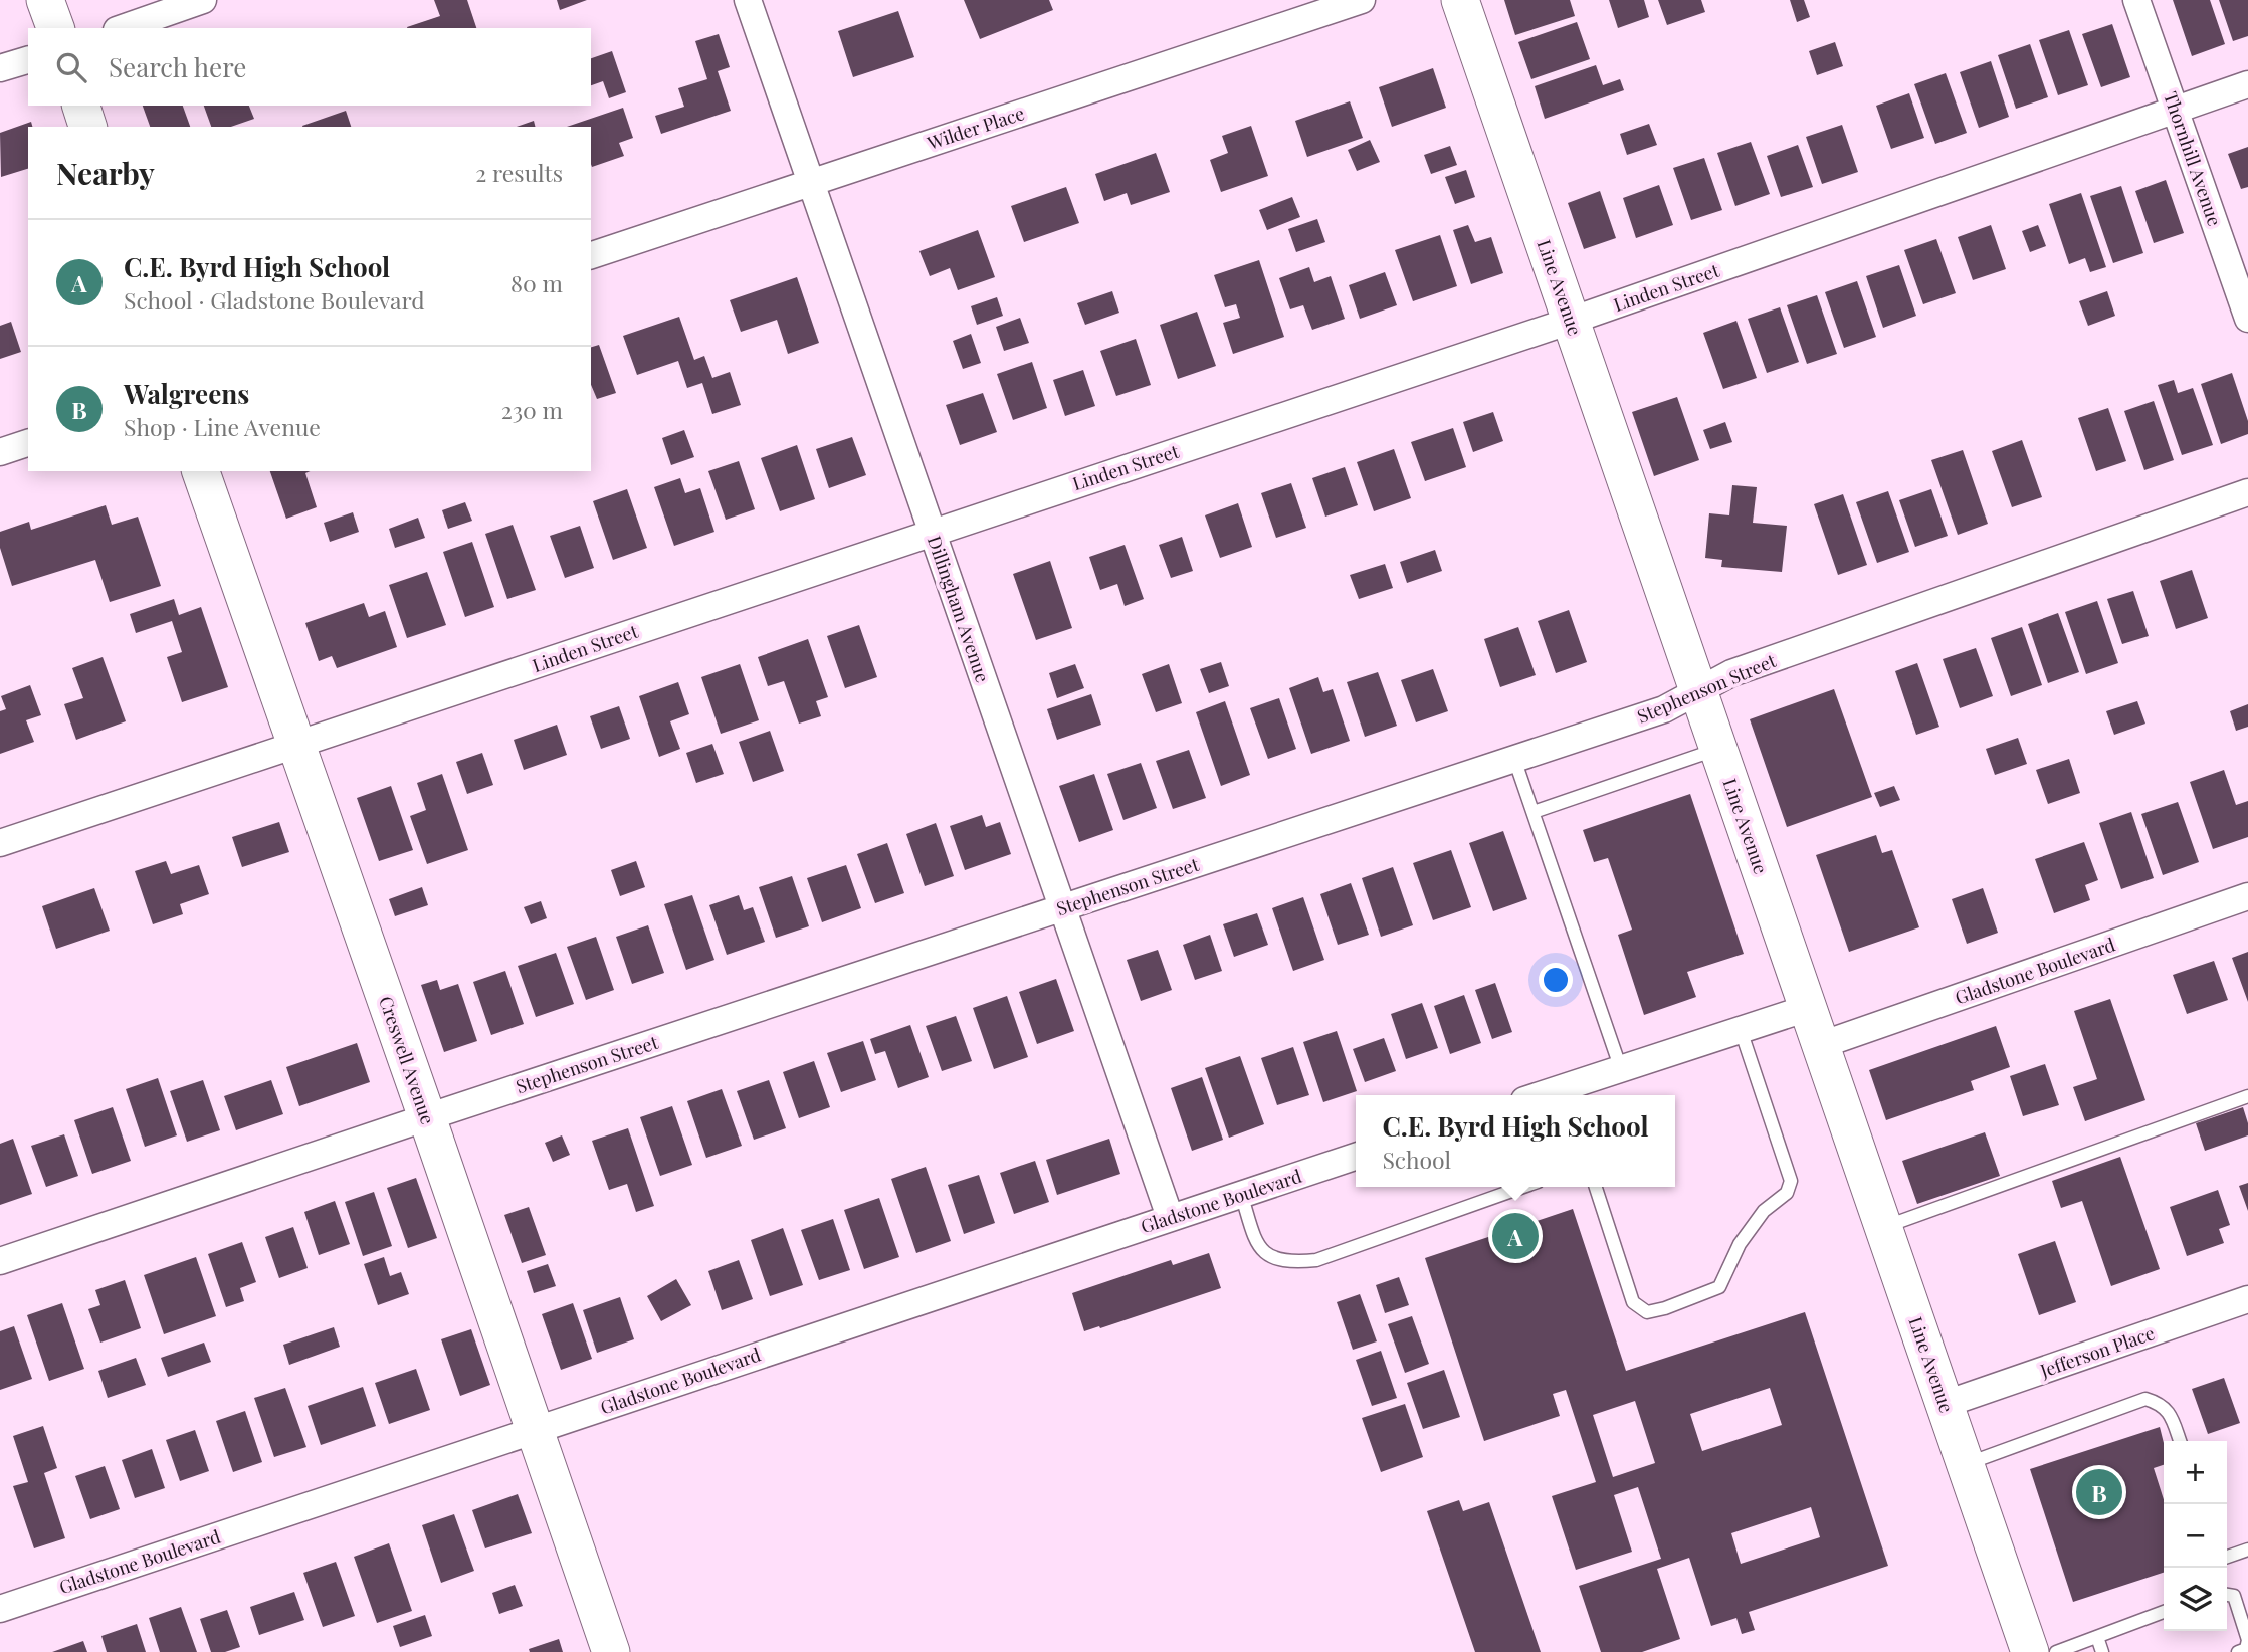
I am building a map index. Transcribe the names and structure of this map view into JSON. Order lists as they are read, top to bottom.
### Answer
{
  "streets": {
    "main road": ["Line Avenue", "Creswell Avenue"],
    "street": [
      "Wilder Place",
      "Thornhill Avenue",
      "Linden Street",
      "Dillingham Avenue",
      "Stephenson Street",
      "Gladstone Boulevard",
      "Jefferson Place"
    ]
  },
  "crossings": [
    ["Wilder Place", "Dillingham Avenue"],
    ["Thornhill Avenue", "Linden Street"],
    ["Line Avenue", "Linden Street"],
    ["Line Avenue", "Stephenson Street"],
    ["Line Avenue", "Gladstone Boulevard"],
    ["Line Avenue", "Jefferson Place"],
    ["Linden Street", "Dillingham Avenue"],
    ["Linden Street", "Creswell Avenue"],
    ["Dillingham Avenue", "Stephenson Street"],
    ["Dillingham Avenue", "Gladstone Boulevard"],
    ["Stephenson Street", "Creswell Avenue"],
    ["Gladstone Boulevard", "Creswell Avenue"]
  ],
  "page": {
    "search": "Search here",
    "heading": ["Nearby", "2 results"],
    "list": [
      {
        "mark": "A",
        "name": "C.E. Byrd High School",
        "note": "School · Gladstone Boulevard",
        "value": "80 m"
      },
      {
        "mark": "B",
        "name": "Walgreens",
        "note": "Shop · Line Avenue",
        "value": "230 m"
      }
    ],
    "popup": ["C.E. Byrd High School", "School"],
    "pins": ["A", "B"],
    "map_buttons": ["+", "−"]
  }
}
